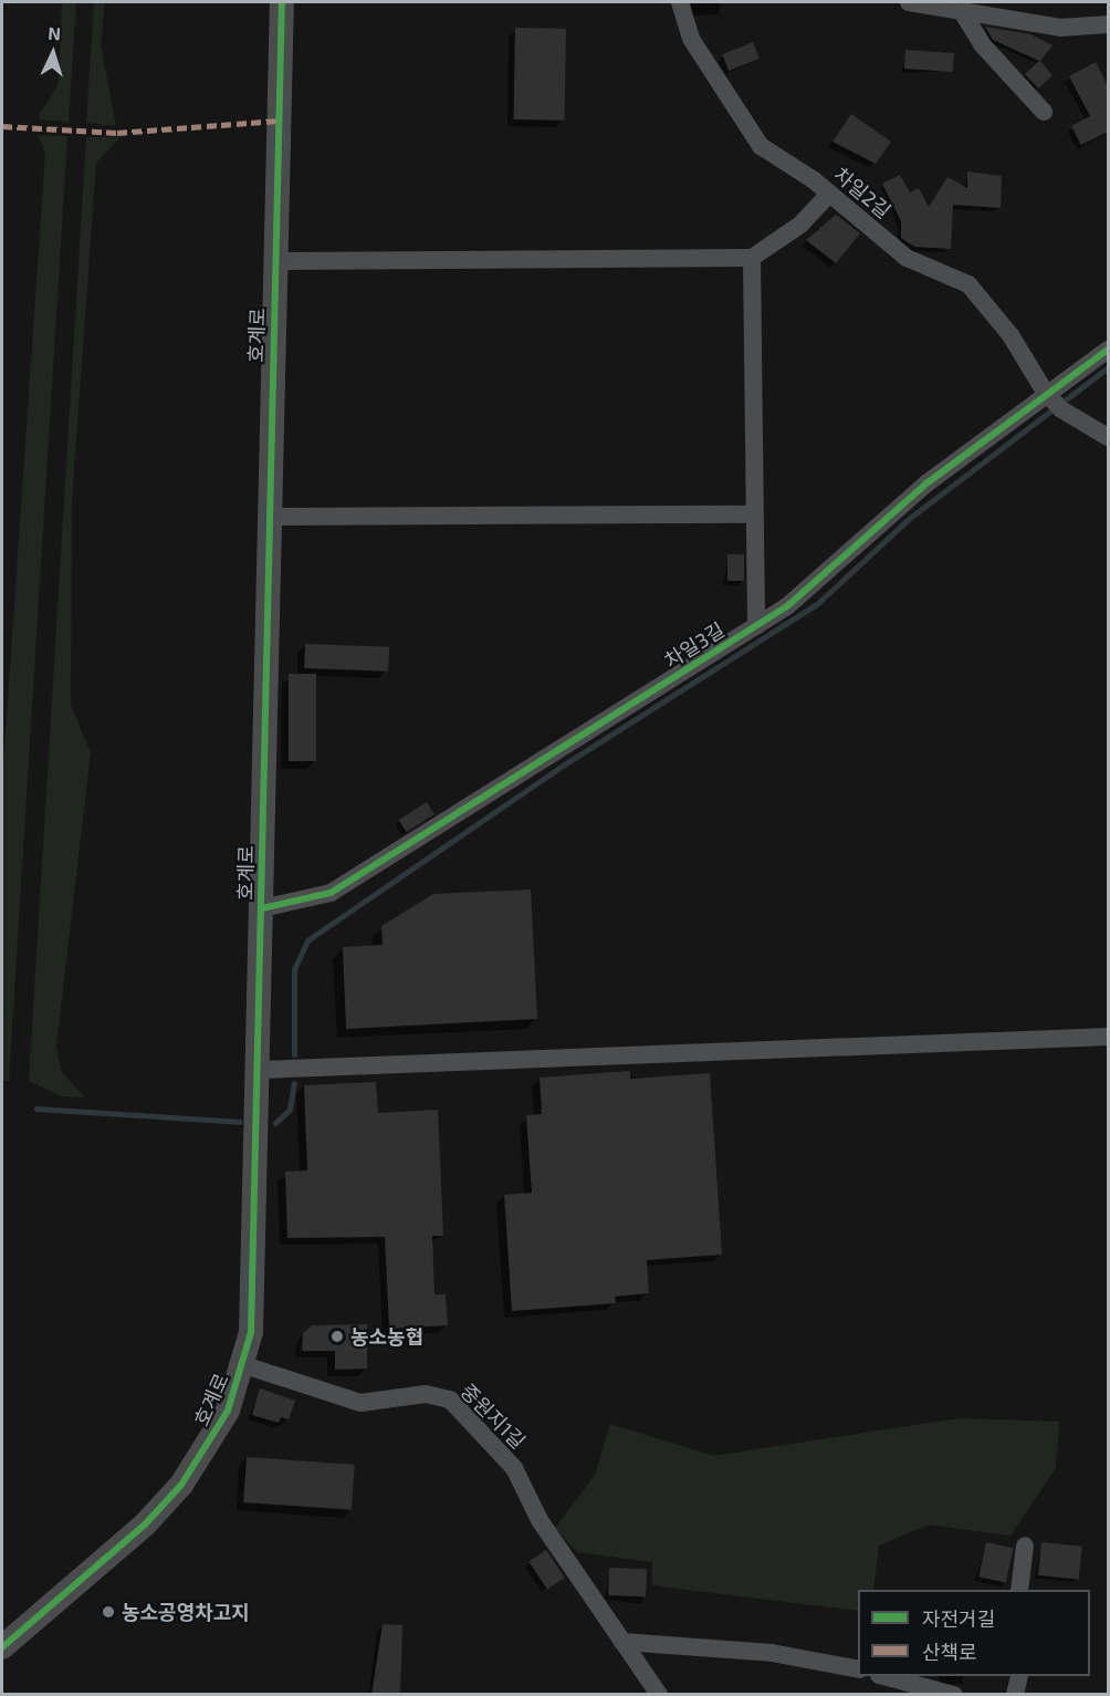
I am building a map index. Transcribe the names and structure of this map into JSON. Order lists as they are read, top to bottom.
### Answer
{
  "streets": {
    "street": [
      "차일2길",
      "호계로",
      "차일3길",
      "중원지1길"
    ]
  },
  "crossings": [
    ["차일2길", "차일3길"],
    ["호계로", "차일3길"],
    ["호계로", "중원지1길"]
  ],
  "places": ["농소농협", "농소공영차고지"],
  "legend": ["자전거길", "산책로"],
  "north": "top"
}
